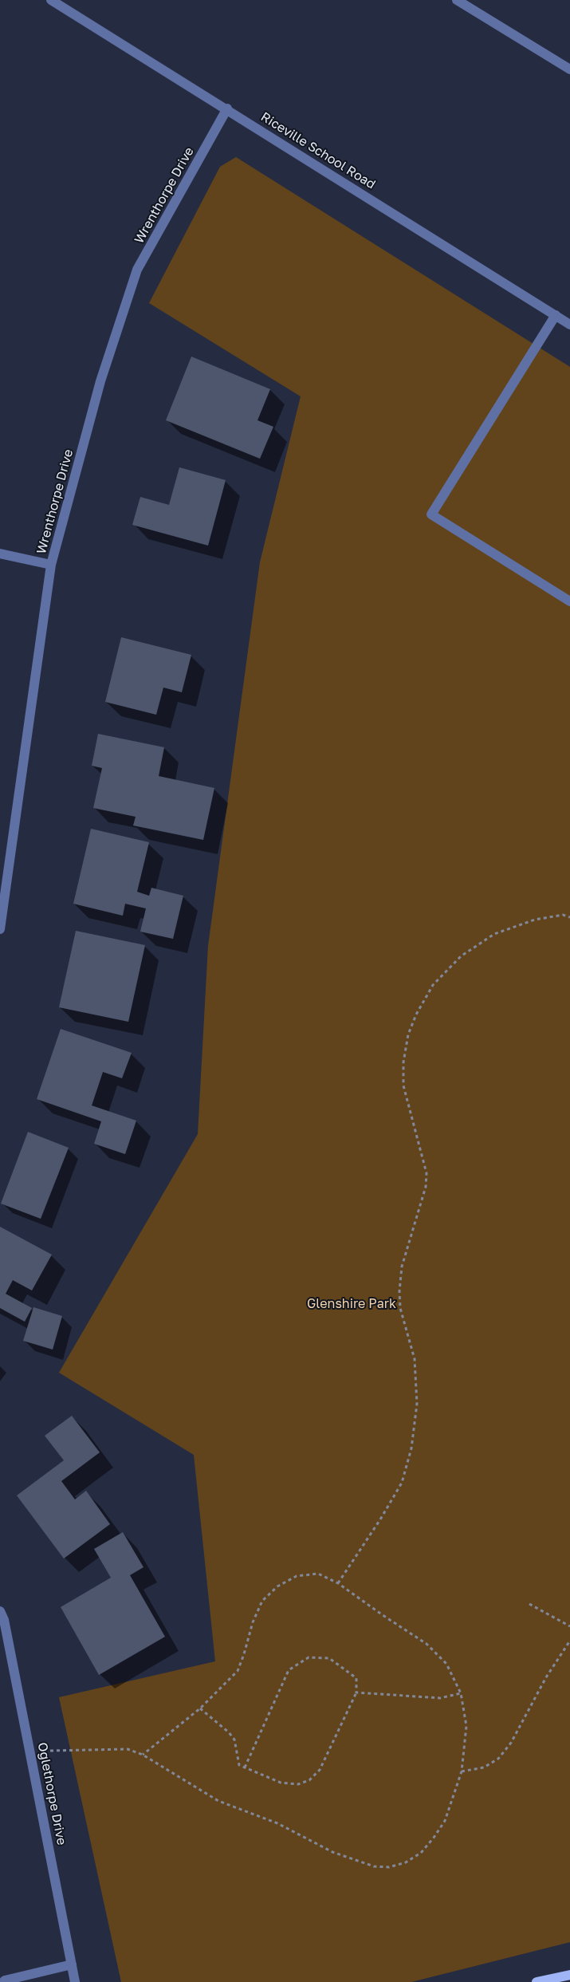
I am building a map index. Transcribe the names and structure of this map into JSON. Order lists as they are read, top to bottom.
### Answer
{
  "streets": {
    "street": ["Riceville School Road", "Wrenthorpe Drive", "Oglethorpe Drive"]
  },
  "crossings": [
    ["Riceville School Road", "Wrenthorpe Drive"]
  ],
  "parks": ["Glenshire Park"]
}
